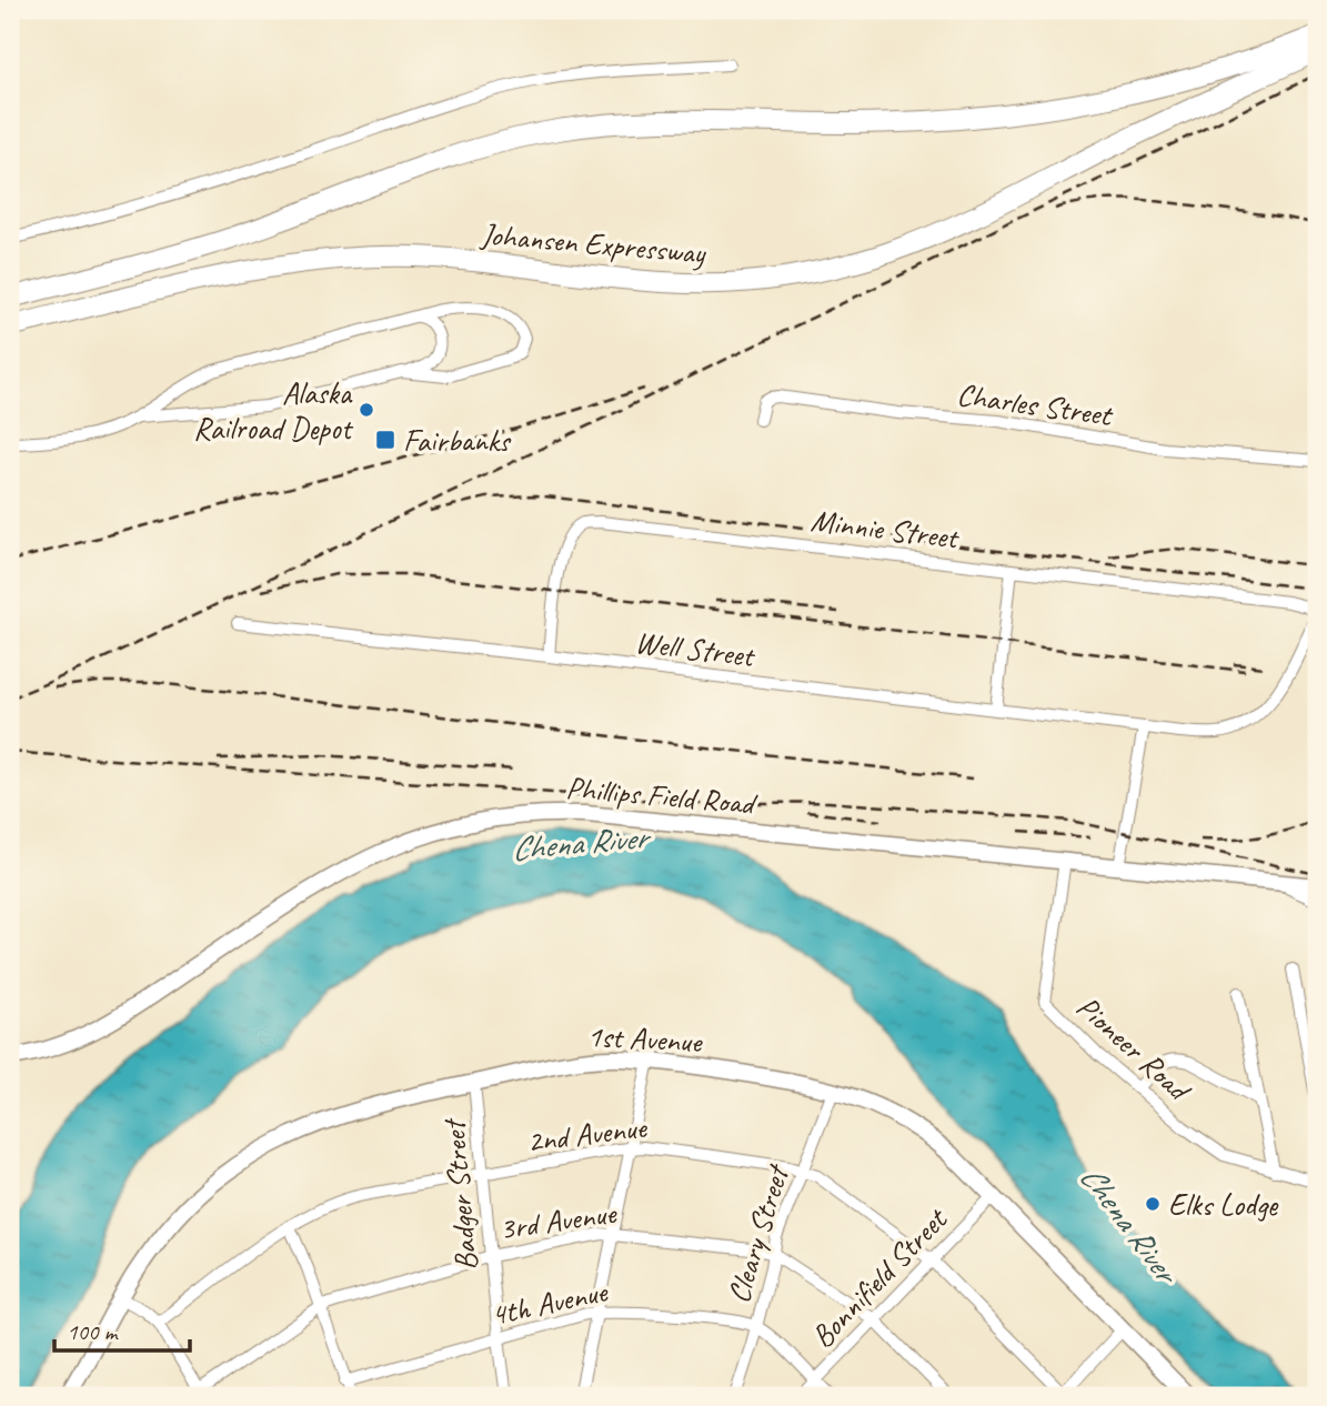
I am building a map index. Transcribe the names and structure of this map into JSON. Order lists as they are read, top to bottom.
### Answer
{
  "streets": {
    "highway": ["Johansen Expressway"],
    "street": [
      "Charles Street",
      "Minnie Street",
      "Well Street",
      "Phillips Field Road",
      "1st Avenue",
      "Pioneer Road",
      "2nd Avenue",
      "Badger Street",
      "3rd Avenue",
      "Cleary Street",
      "Bonnifield Street",
      "4th Avenue"
    ]
  },
  "crossings": [
    ["Minnie Street", "Well Street"],
    ["Phillips Field Road", "Pioneer Road"],
    ["1st Avenue", "Badger Street"],
    ["1st Avenue", "Cleary Street"],
    ["1st Avenue", "Bonnifield Street"],
    ["2nd Avenue", "Badger Street"],
    ["2nd Avenue", "Cleary Street"],
    ["2nd Avenue", "Bonnifield Street"],
    ["Badger Street", "3rd Avenue"],
    ["Badger Street", "4th Avenue"],
    ["3rd Avenue", "Cleary Street"],
    ["3rd Avenue", "Bonnifield Street"],
    ["Cleary Street", "4th Avenue"]
  ],
  "water": ["Chena River"],
  "places": {
    "other": ["Alaska Railroad Depot", "Elks Lodge"],
    "transit": ["Fairbanks"]
  },
  "scale_bar": "100 m"
}
